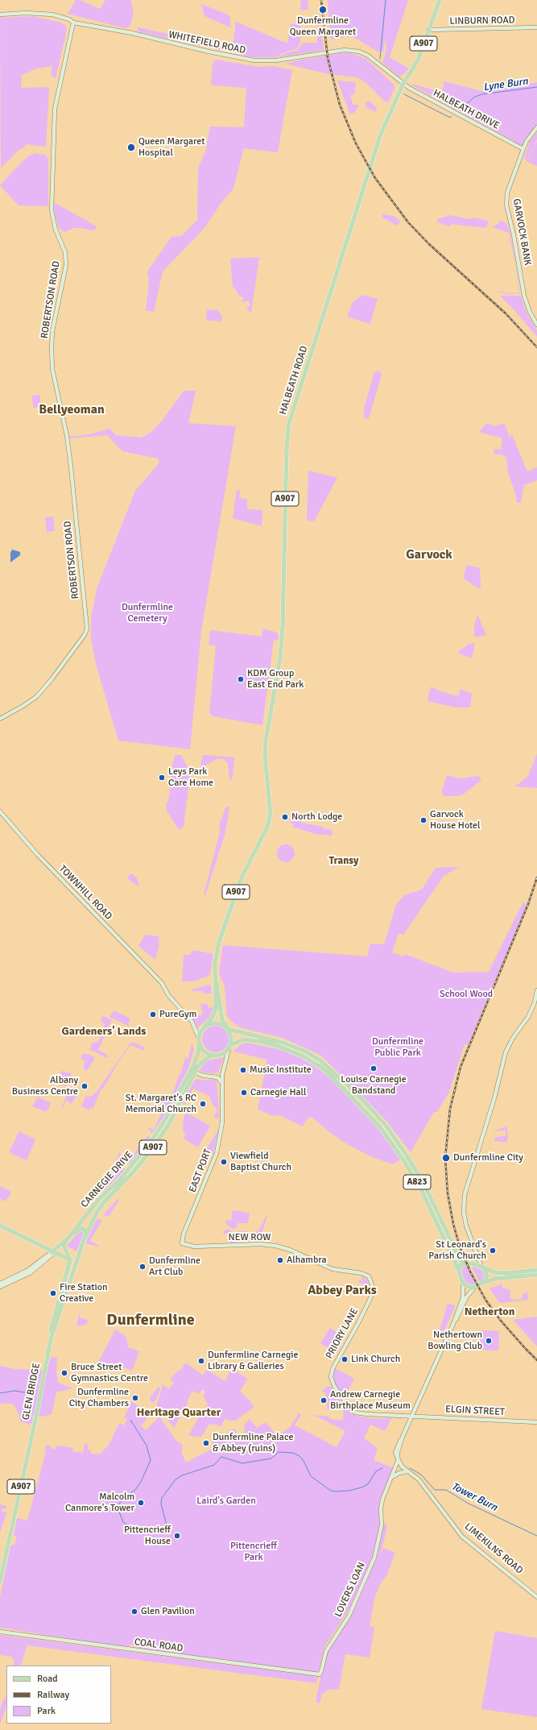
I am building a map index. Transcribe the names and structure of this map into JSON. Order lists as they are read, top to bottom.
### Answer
{
  "streets": {
    "main road": [
      "A907",
      "HALBEATH ROAD",
      "CARNEGIE DRIVE",
      "A823",
      "GLEN BRIDGE"
    ],
    "street": [
      "LINBURN ROAD",
      "WHITEFIELD ROAD",
      "HALBEATH DRIVE",
      "GARVOCK BANK",
      "ROBERTSON ROAD",
      "TOWNHILL ROAD",
      "EAST PORT",
      "NEW ROW",
      "PRIORY LANE",
      "ELGIN STREET",
      "LIMEKILNS ROAD",
      "LOVERS LOAN",
      "COAL ROAD"
    ]
  },
  "crossings": [
    ["LINBURN ROAD", "HALBEATH ROAD"],
    ["WHITEFIELD ROAD", "HALBEATH DRIVE"],
    ["WHITEFIELD ROAD", "ROBERTSON ROAD"],
    ["WHITEFIELD ROAD", "HALBEATH ROAD"],
    ["A907", "HALBEATH ROAD"],
    ["A907", "TOWNHILL ROAD"],
    ["A907", "EAST PORT"],
    ["A907", "CARNEGIE DRIVE"],
    ["A907", "A823"],
    ["A907", "GLEN BRIDGE"],
    ["HALBEATH DRIVE", "GARVOCK BANK"],
    ["HALBEATH DRIVE", "HALBEATH ROAD"],
    ["TOWNHILL ROAD", "EAST PORT"],
    ["TOWNHILL ROAD", "CARNEGIE DRIVE"],
    ["TOWNHILL ROAD", "A823"],
    ["EAST PORT", "CARNEGIE DRIVE"],
    ["EAST PORT", "A823"],
    ["EAST PORT", "NEW ROW"],
    ["CARNEGIE DRIVE", "A823"],
    ["NEW ROW", "PRIORY LANE"],
    ["PRIORY LANE", "ELGIN STREET"],
    ["LOVERS LOAN", "COAL ROAD"]
  ],
  "districts": [
    "Bellyeoman",
    "Garvock",
    "Transy",
    "Gardeners' Lands",
    "Abbey Parks",
    "Netherton",
    "Dunfermline",
    "Heritage Quarter"
  ],
  "water": ["Lyne Burn", "Tower Burn"],
  "parks": [
    "Dunfermline Cemetery",
    "School Wood",
    "Dunfermline Public Park",
    "Laird's Garden",
    "Pittencrieff Park"
  ],
  "places": [
    "Dunfermline Queen Margaret",
    "Queen Margaret Hospital",
    "KDM Group East End Park",
    "Leys Park Care Home",
    "North Lodge",
    "Garvock House Hotel",
    "PureGym",
    "Louise Carnegie Bandstand",
    "Music Institute",
    "Albany Business Centre",
    "Carnegie Hall",
    "St. Margaret's RC Memorial Church",
    "Dunfermline City",
    "Viewfield Baptist Church",
    "St Leonard's Parish Church",
    "Alhambra",
    "Dunfermline Art Club",
    "Fire Station Creative",
    "Nethertown Bowling Club",
    "Link Church",
    "Dunfermline Carnegie Library & Galleries",
    "Bruce Street Gymnastics Centre",
    "Dunfermline City Chambers",
    "Andrew Carnegie Birthplace Museum",
    "Dunfermline Palace & Abbey (ruins)",
    "Malcolm Canmore's Tower",
    "Pittencrieff House",
    "Glen Pavilion"
  ],
  "legend": ["Road", "Railway", "Park"]
}
